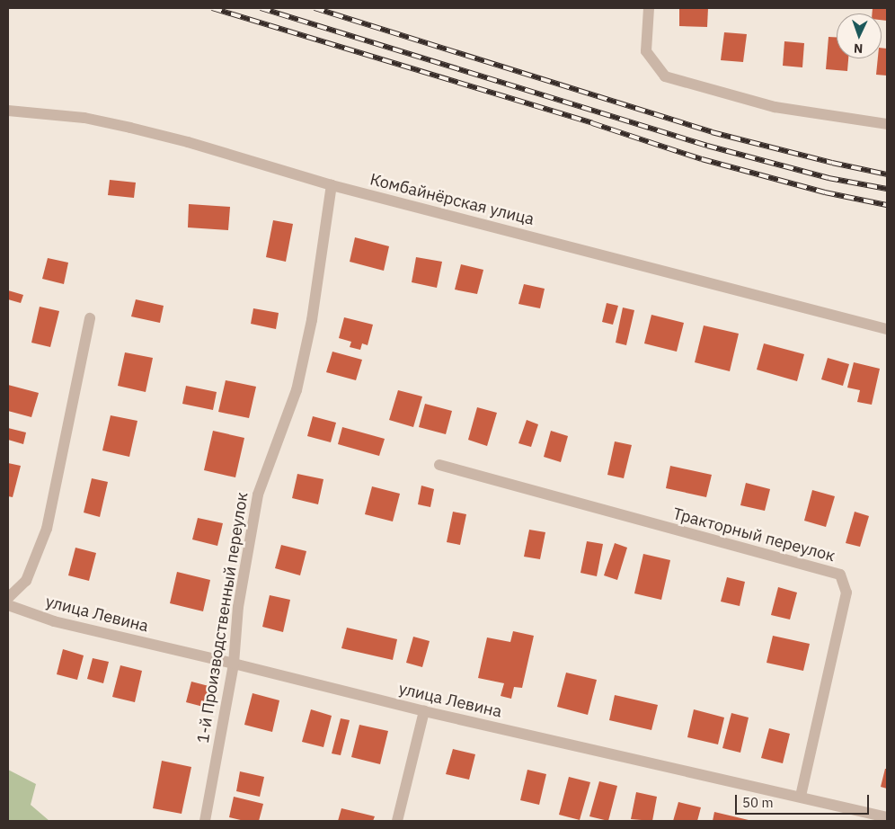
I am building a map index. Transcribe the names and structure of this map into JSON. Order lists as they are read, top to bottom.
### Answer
{
  "streets": {
    "street": [
      "Комбайнёрская улица",
      "Тракторный переулок",
      "улица Левина",
      "1-й Производственный переулок"
    ]
  },
  "crossings": [
    ["Комбайнёрская улица", "1-й Производственный переулок"],
    ["Тракторный переулок", "улица Левина"],
    ["улица Левина", "1-й Производственный переулок"]
  ],
  "scale_bar": "50 m",
  "north": "bottom"
}
